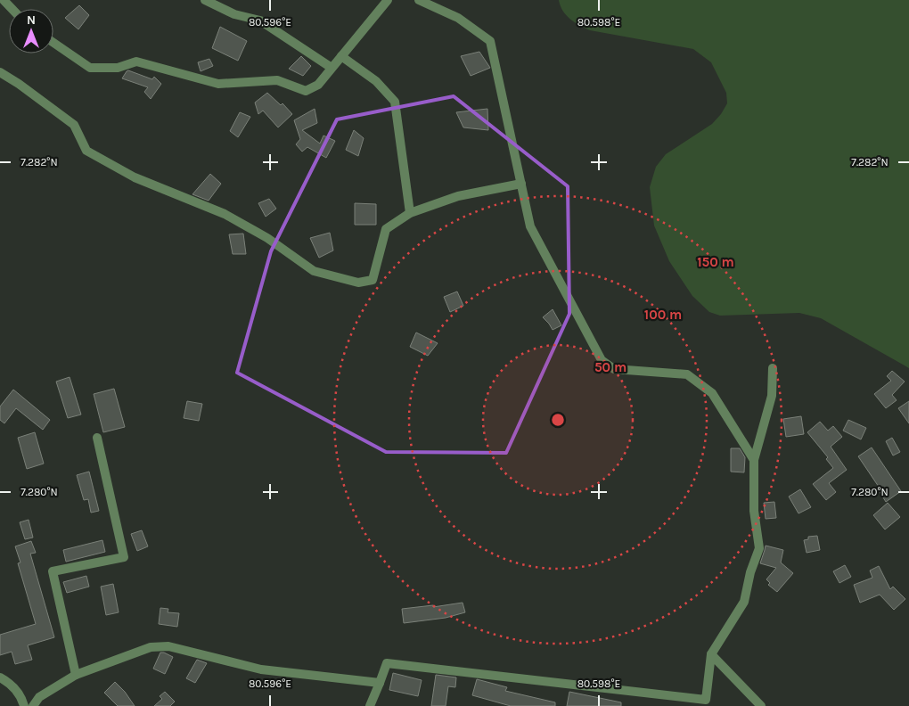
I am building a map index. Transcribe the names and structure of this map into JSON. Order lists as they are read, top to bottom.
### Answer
{
  "north": "top",
  "coordinates": [
    "80.596°E",
    "80.598°E",
    "7.282°N",
    "7.280°N"
  ],
  "rings": ["150 m", "100 m", "50 m"]
}
